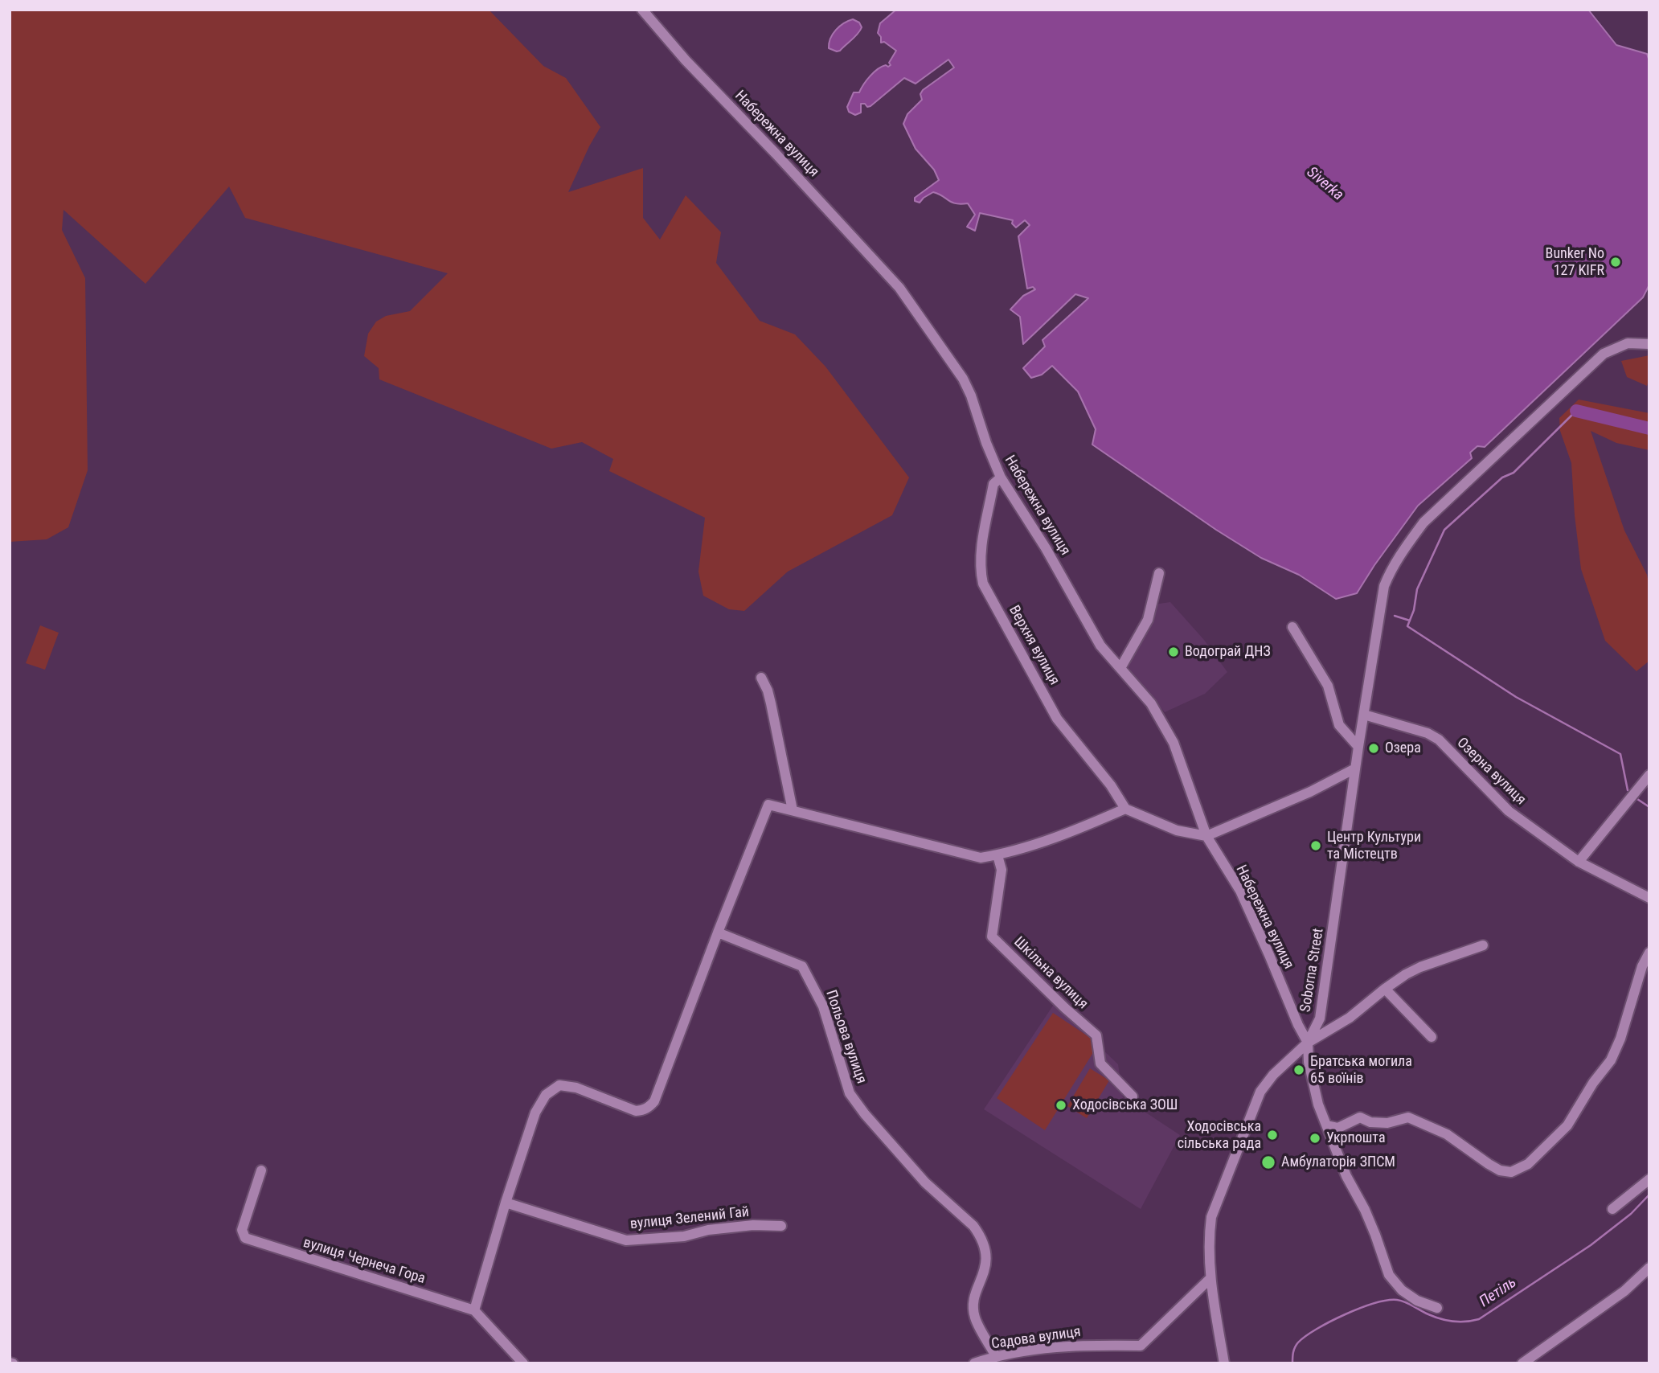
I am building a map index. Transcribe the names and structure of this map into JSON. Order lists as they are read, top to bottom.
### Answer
{
  "streets": {
    "street": [
      "Набережна вулиця",
      "Верхня вулиця",
      "Озерна вулиця",
      "Soborna Street",
      "Шкільна вулиця",
      "Польова вулиця",
      "вулиця Зелений Гай",
      "вулиця Чернеча Гора",
      "Садова вулиця"
    ]
  },
  "crossings": [
    ["Набережна вулиця", "Верхня вулиця"],
    ["Набережна вулиця", "Soborna Street"],
    ["Озерна вулиця", "Soborna Street"],
    ["Soborna Street", "Садова вулиця"],
    ["Польова вулиця", "Садова вулиця"]
  ],
  "water": ["Siverka", "Петіль"],
  "places": [
    "Bunker No 127 KIFR",
    "Водограй ДНЗ",
    "Озера",
    "Центр Культури та Містецтв",
    "Братська могила 65 воїнів",
    "Ходосівська ЗОШ",
    "Ходосівська сільська рада",
    "Укрпошта",
    "Амбулаторія ЗПСМ"
  ]
}
